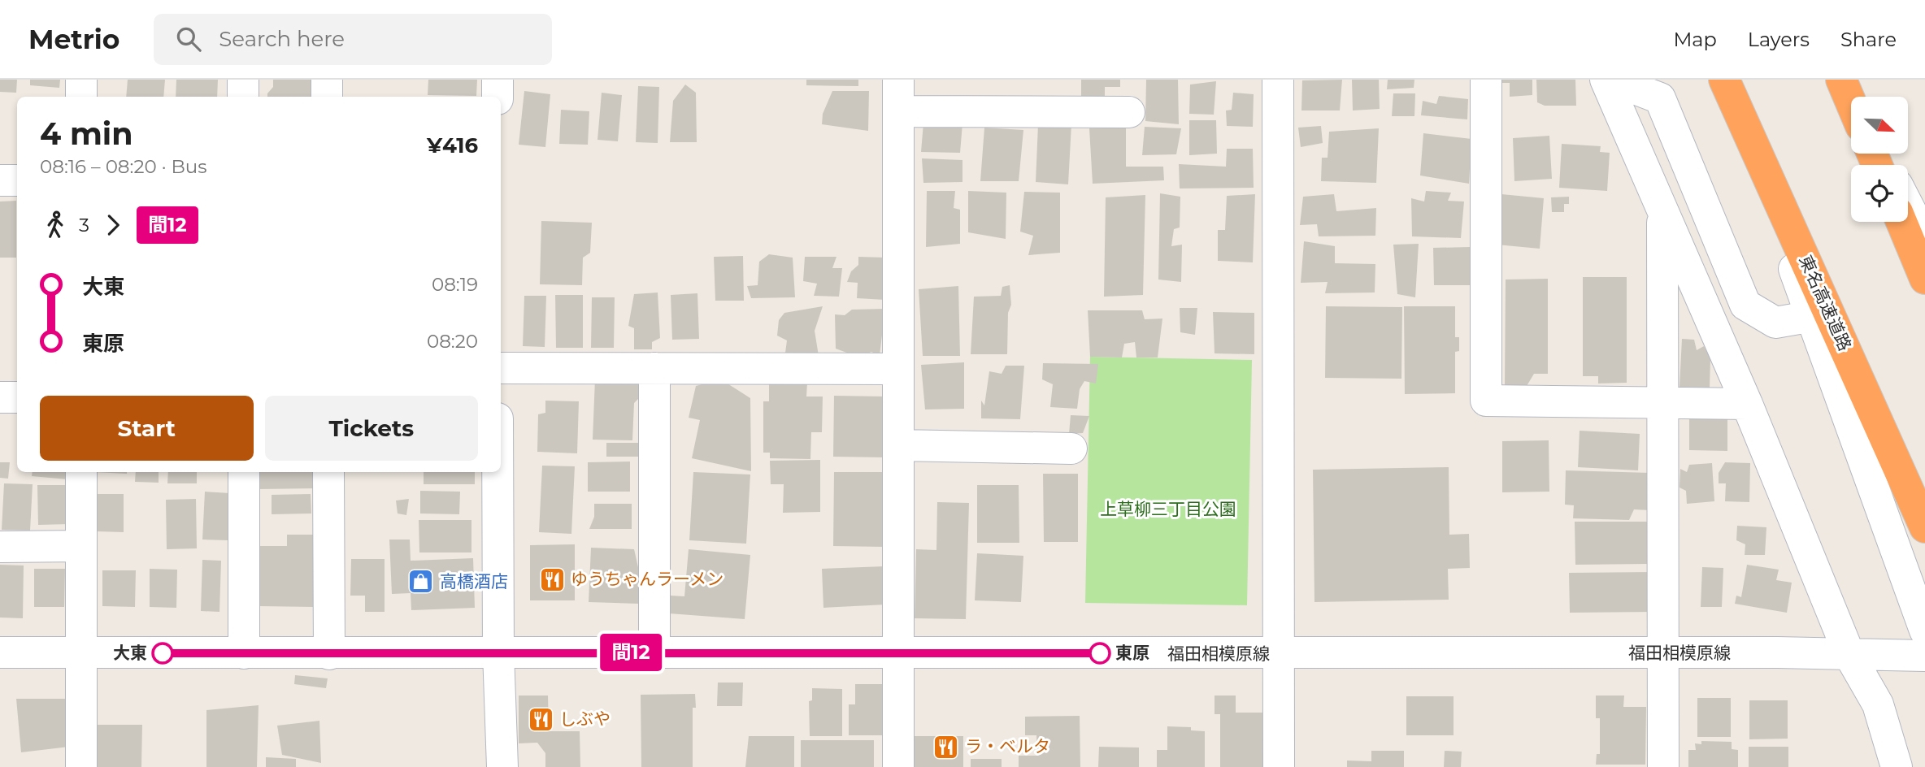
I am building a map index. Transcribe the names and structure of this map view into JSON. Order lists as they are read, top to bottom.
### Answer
{
  "streets": {
    "highway": ["東名高速道路"],
    "street": ["福田相模原線"]
  },
  "parks": ["上草柳三丁目公園"],
  "places": {
    "restaurant": ["ゆうちゃんラーメン", "しぶや", "ラ・ベルタ"],
    "shop": ["高橋酒店"],
    "other": ["大東", "東原"]
  },
  "lines": ["bus line 間12"],
  "north": "bottom right",
  "page": {
    "header": "Metrio",
    "search": "Search here",
    "nav": ["Map", "Layers", "Share"],
    "on_map": "間12",
    "heading": ["4 min", "08:16 – 08:20 · Bus", "¥416"],
    "legs": ["3", "間12"],
    "list": [
      {
        "name": "大東",
        "value": "08:19"
      },
      {
        "name": "東原",
        "value": "08:20"
      }
    ],
    "buttons": ["Start", "Tickets"]
  }
}
